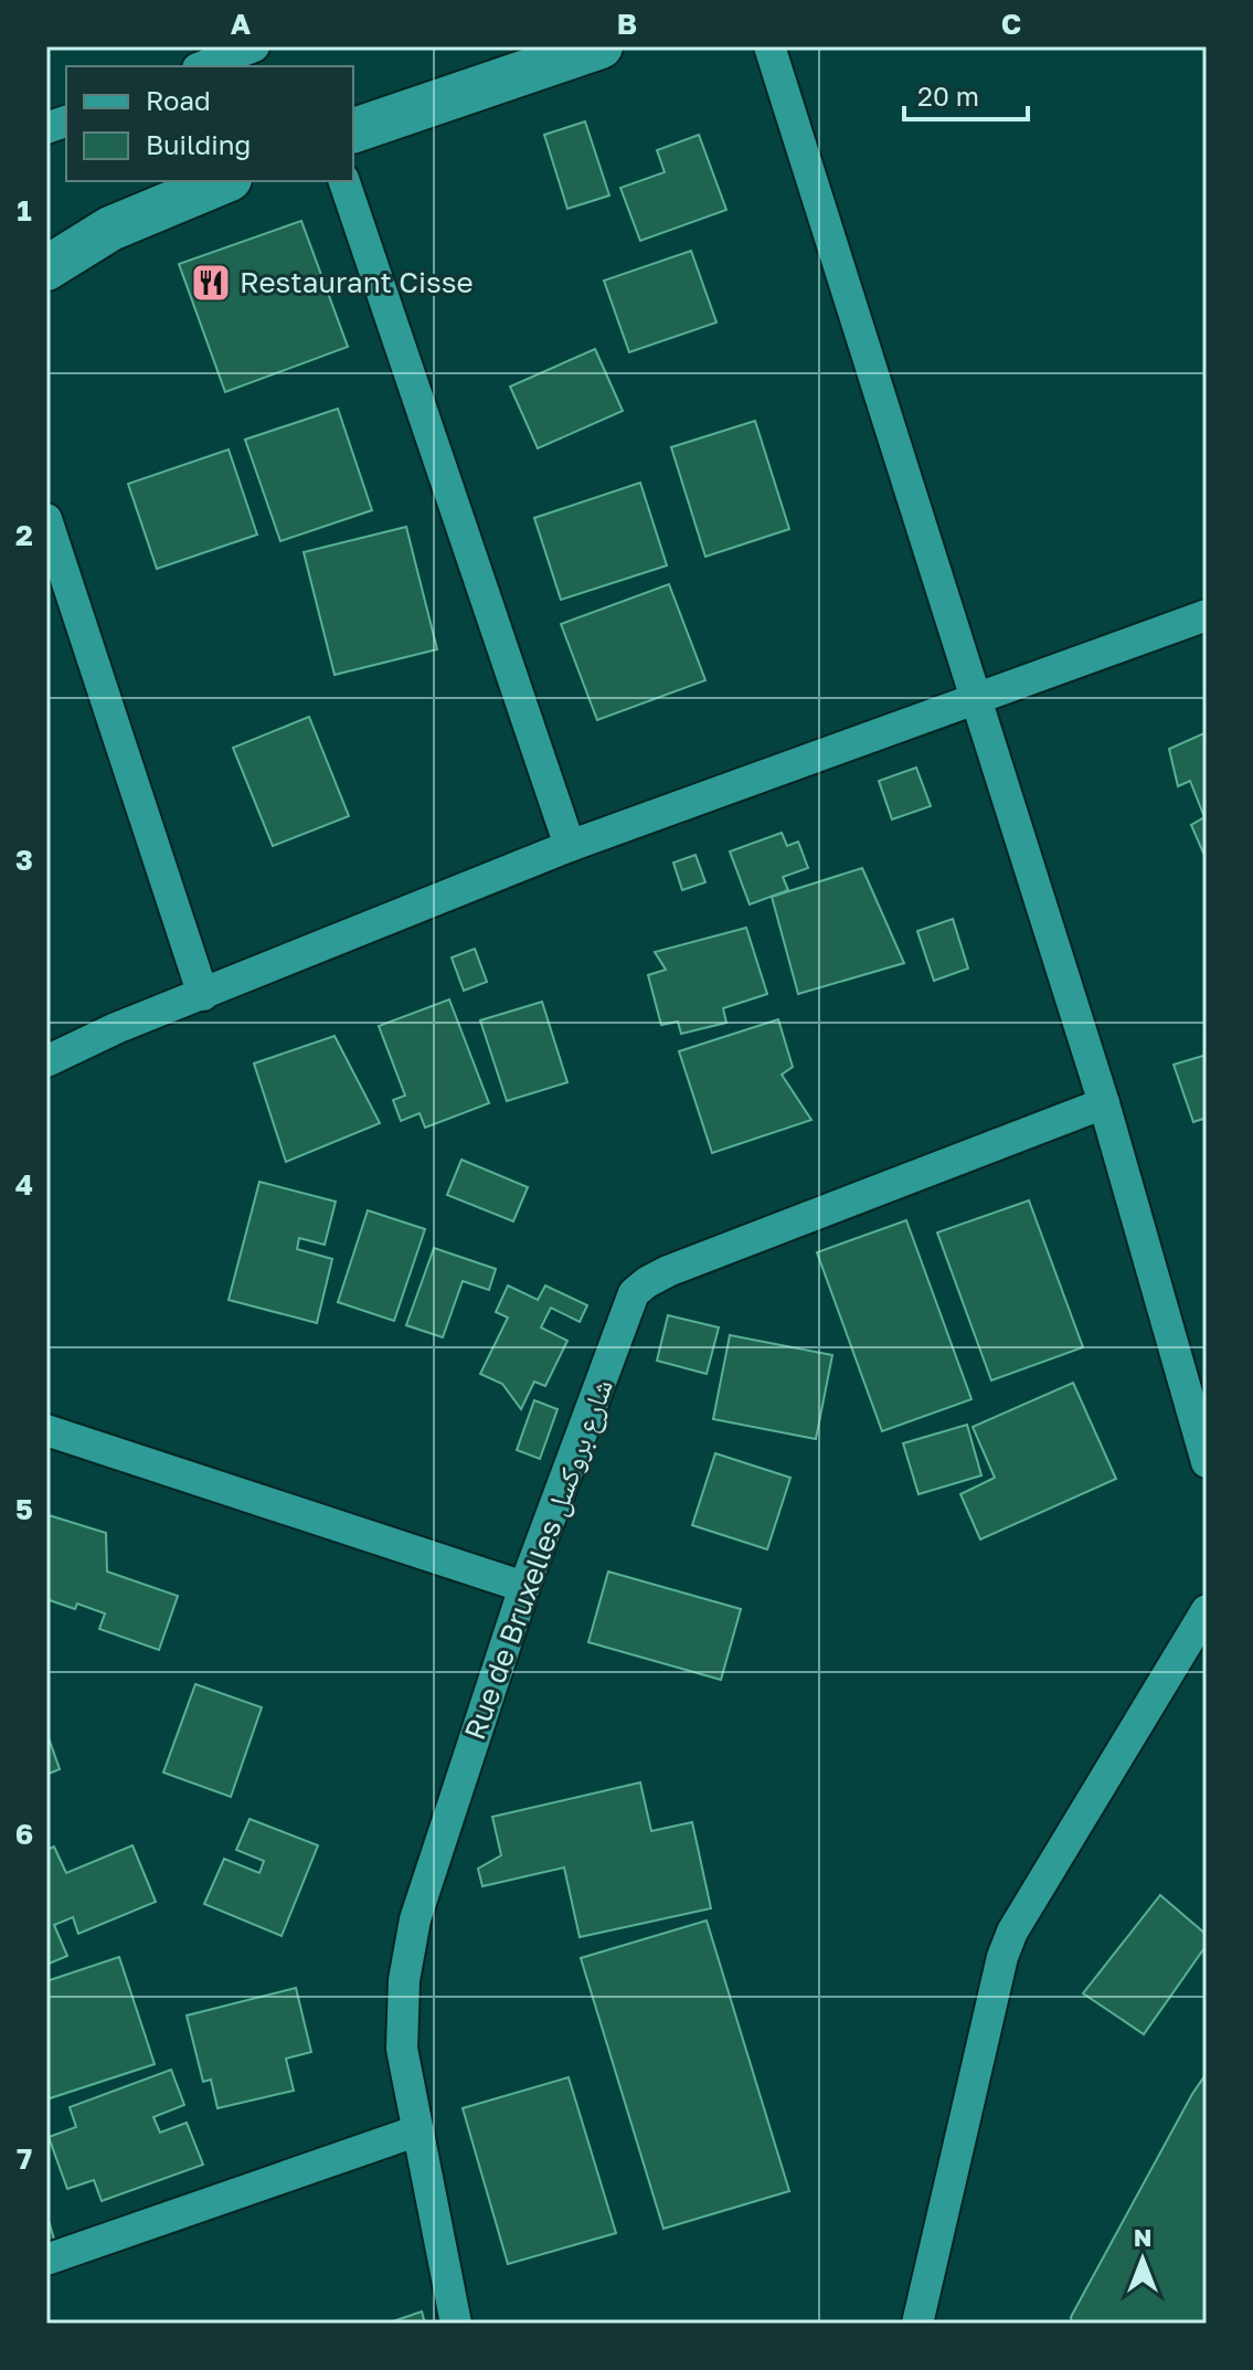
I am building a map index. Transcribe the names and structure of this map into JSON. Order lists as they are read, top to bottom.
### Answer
{
  "streets": {
    "street": ["Rue de Bruxelles شارع بروكسل"]
  },
  "places": {
    "restaurant": ["Restaurant Cisse"]
  },
  "legend": ["Road", "Building"],
  "scale_bar": "20 m",
  "north": "top",
  "grid": {
    "columns": ["A", "B", "C"],
    "rows": [
      "1",
      "2",
      "3",
      "4",
      "5",
      "6",
      "7"
    ]
  }
}
